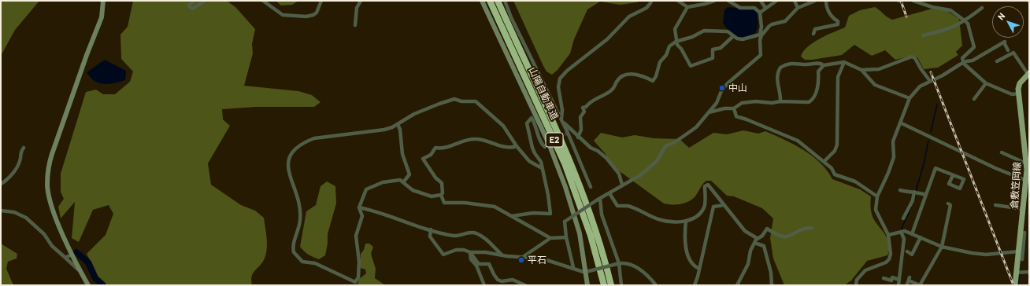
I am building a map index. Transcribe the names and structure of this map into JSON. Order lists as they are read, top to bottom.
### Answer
{
  "streets": {
    "highway": ["山陽自動車道", "E2"],
    "main road": ["倉敷笠岡線"]
  },
  "places": ["中山", "平石"],
  "north": "top left"
}
